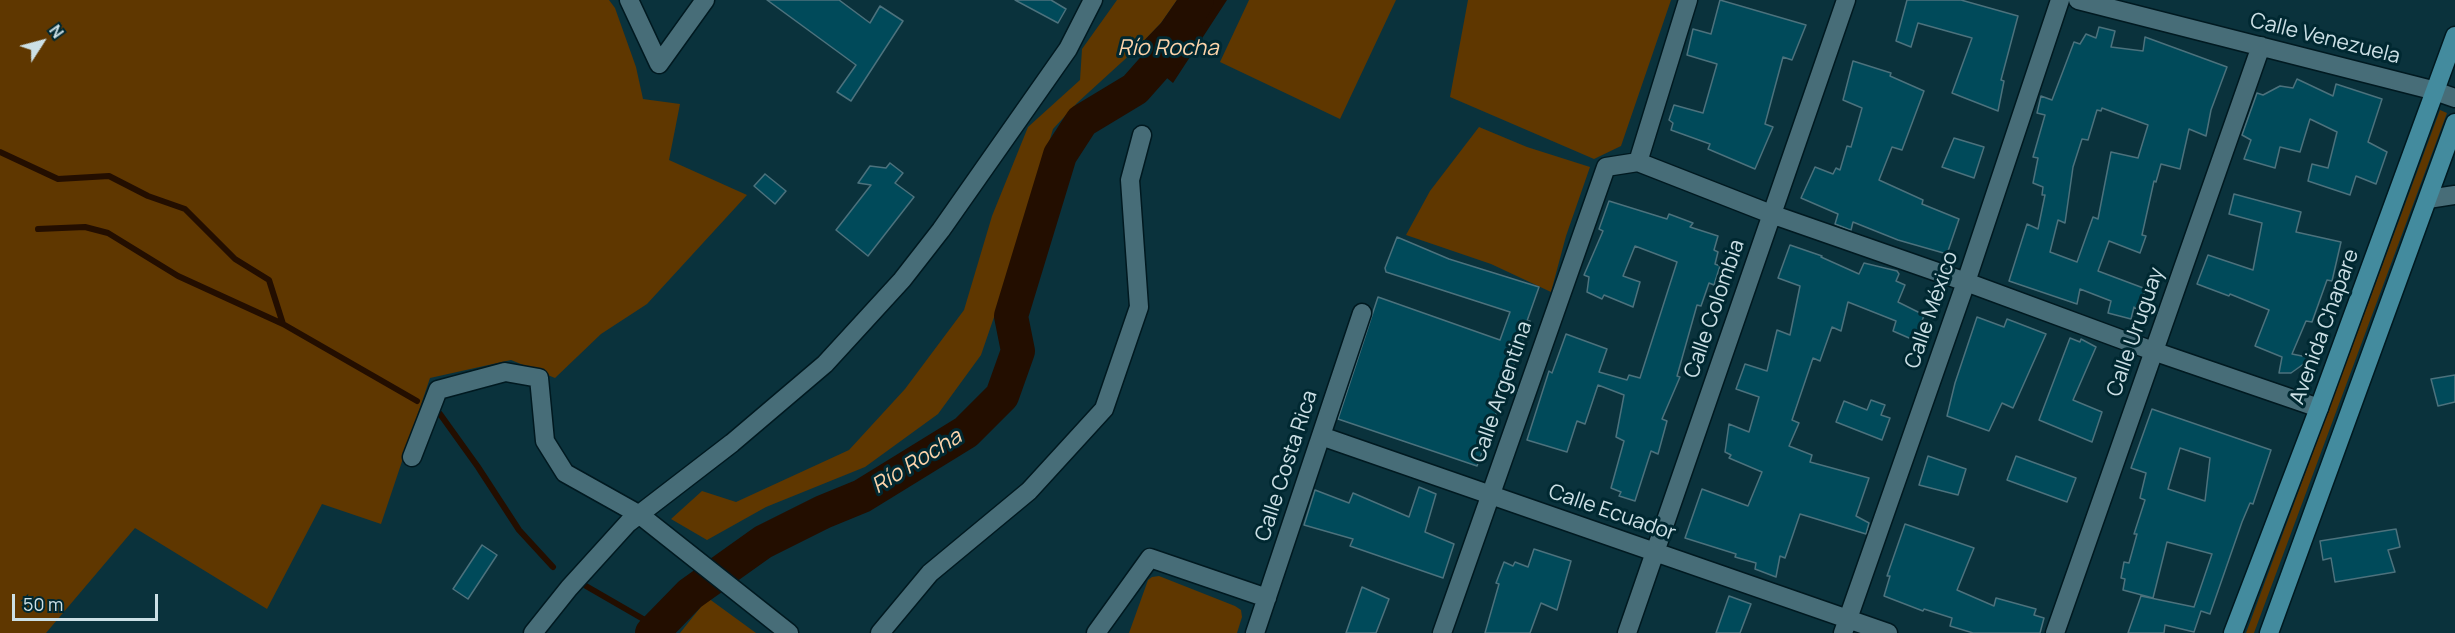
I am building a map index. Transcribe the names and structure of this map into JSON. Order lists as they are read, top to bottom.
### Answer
{
  "streets": {
    "main road": ["Avenida Chapare"],
    "street": [
      "Calle Venezuela",
      "Calle Colombia",
      "Calle México",
      "Calle Uruguay",
      "Calle Argentina",
      "Calle Costa Rica",
      "Calle Ecuador"
    ]
  },
  "crossings": [
    ["Calle Venezuela", "Avenida Chapare"],
    ["Calle Venezuela", "Calle Uruguay"],
    ["Calle Colombia", "Calle Ecuador"],
    ["Calle México", "Calle Ecuador"],
    ["Calle Argentina", "Calle Ecuador"],
    ["Calle Costa Rica", "Calle Ecuador"]
  ],
  "water": ["Río Rocha"],
  "scale_bar": "50 m",
  "north": "top right"
}
